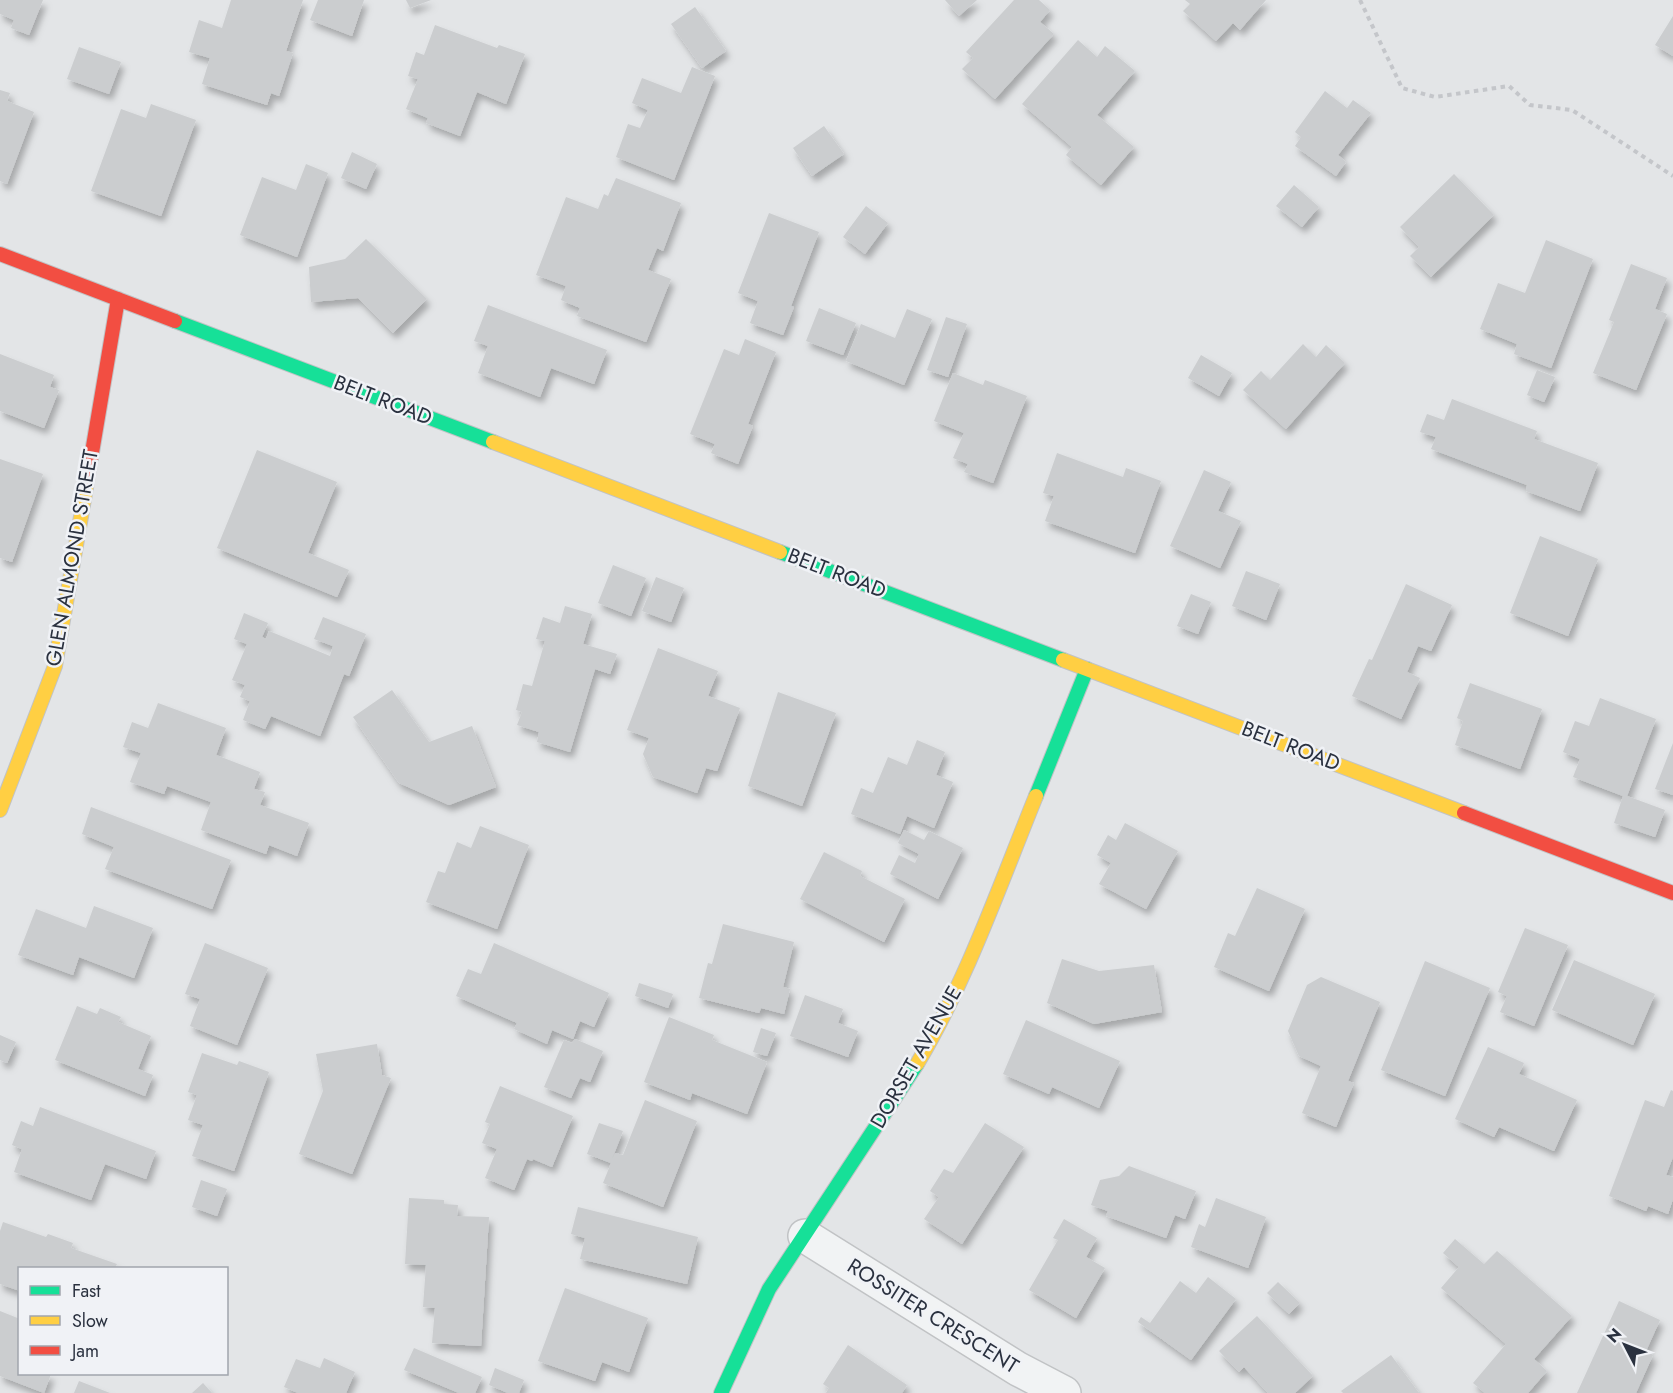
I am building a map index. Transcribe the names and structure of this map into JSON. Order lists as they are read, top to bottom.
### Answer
{
  "streets": {
    "street": [
      "BELT ROAD",
      "GLEN ALMOND STREET",
      "DORSET AVENUE",
      "ROSSITER CRESCENT"
    ]
  },
  "crossings": [
    ["BELT ROAD", "GLEN ALMOND STREET"],
    ["BELT ROAD", "DORSET AVENUE"],
    ["DORSET AVENUE", "ROSSITER CRESCENT"]
  ],
  "legend": ["Fast", "Slow", "Jam"],
  "north": "top left"
}
